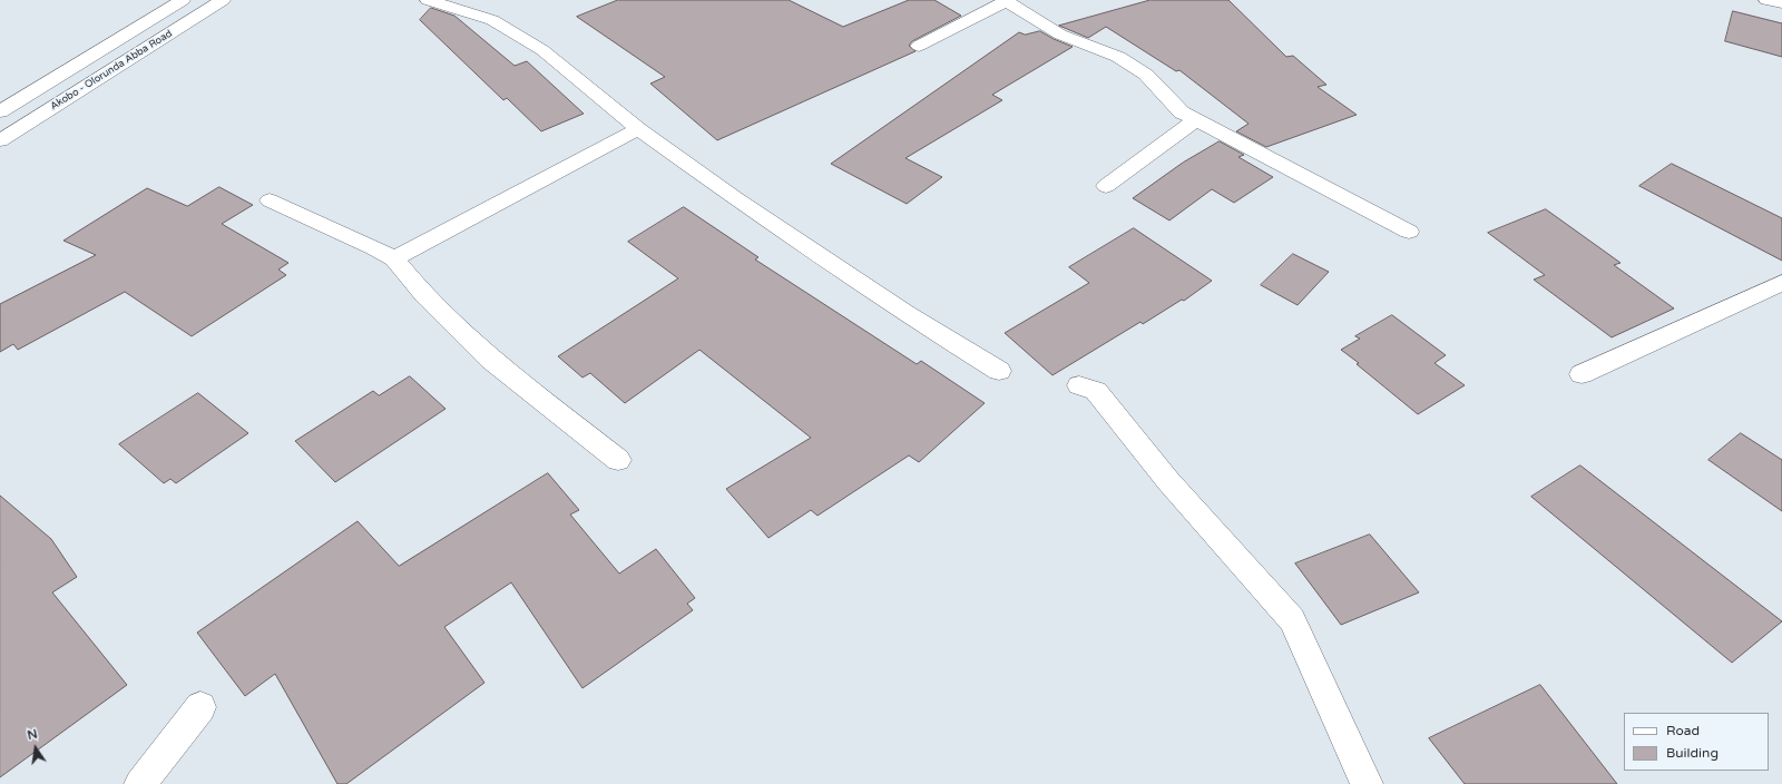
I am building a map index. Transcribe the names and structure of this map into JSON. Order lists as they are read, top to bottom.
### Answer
{
  "streets": {
    "street": ["Akobo - Olorunda Abba Road"]
  },
  "legend": ["Road", "Building"],
  "north": "top"
}
